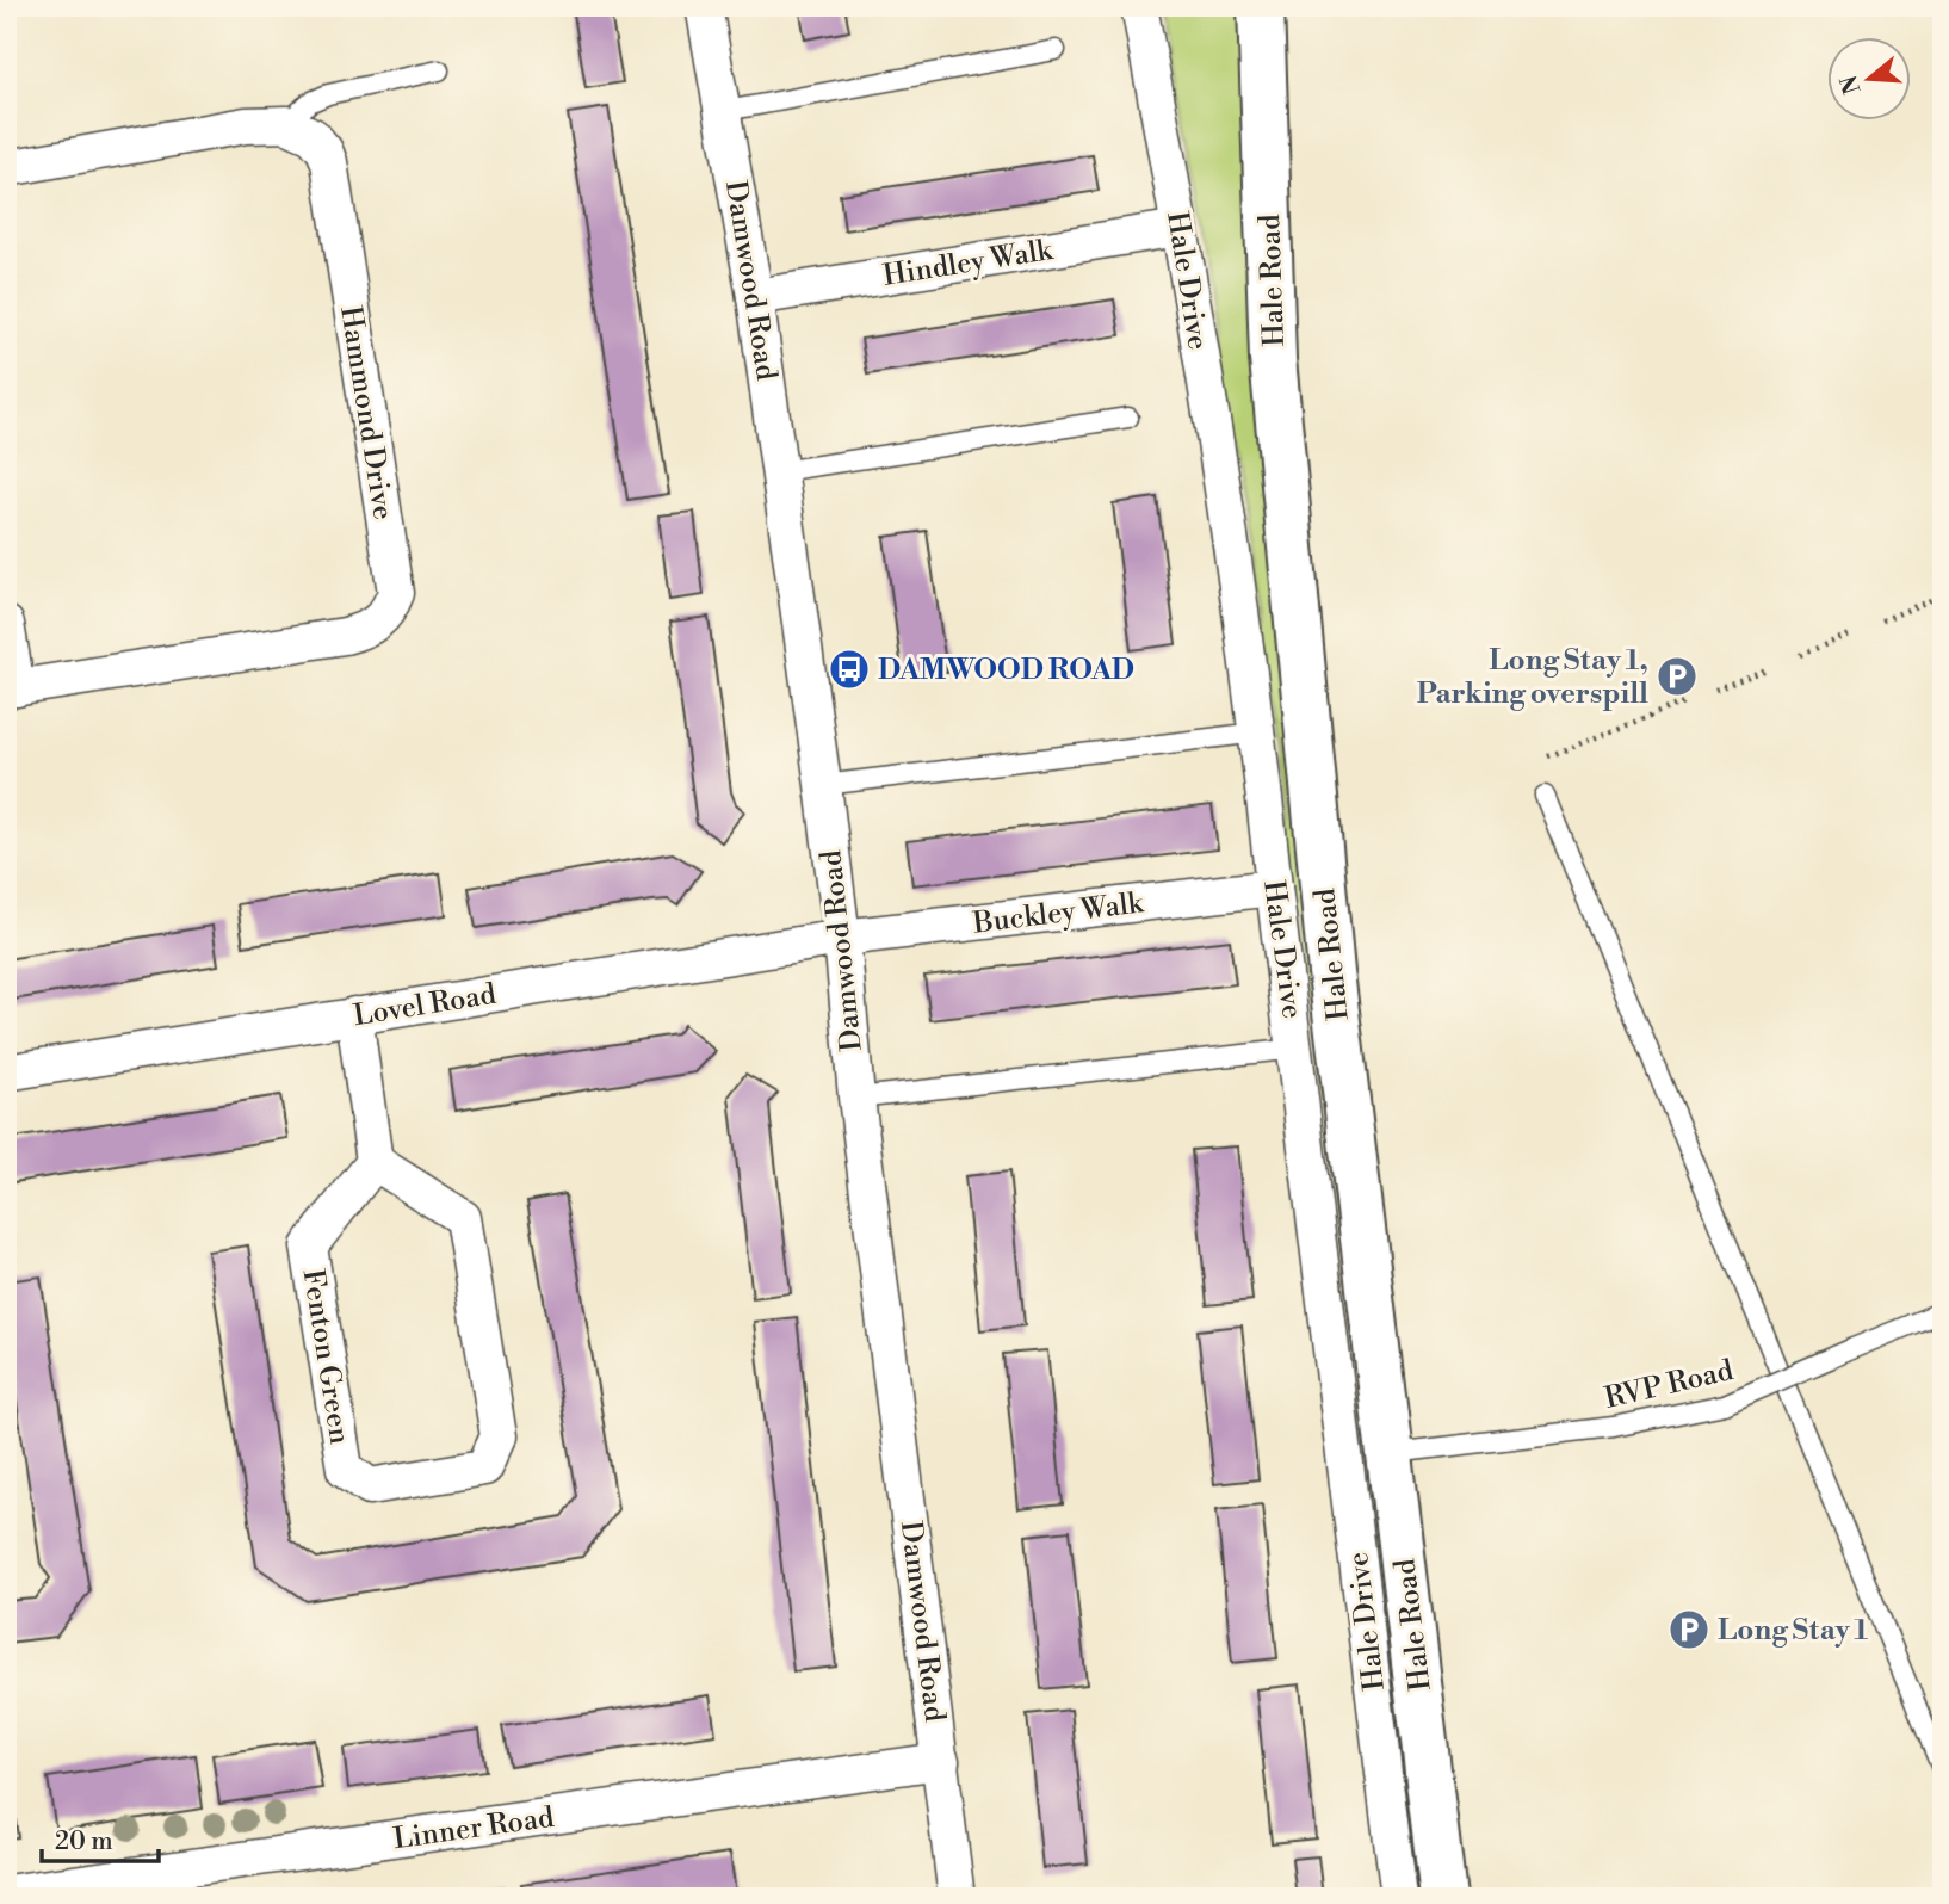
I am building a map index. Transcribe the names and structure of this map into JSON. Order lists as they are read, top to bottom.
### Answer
{
  "streets": {
    "street": [
      "Hindley Walk",
      "Damwood Road",
      "Hale Drive",
      "Hale Road",
      "Hammond Drive",
      "Buckley Walk",
      "Lovel Road",
      "Fenton Green",
      "Linner Road"
    ],
    "lane": ["RVP Road"]
  },
  "crossings": [
    ["Hindley Walk", "Damwood Road"],
    ["Hindley Walk", "Hale Drive"],
    ["Damwood Road", "Buckley Walk"],
    ["Damwood Road", "Lovel Road"],
    ["Damwood Road", "Linner Road"],
    ["Hale Drive", "Buckley Walk"],
    ["Hale Road", "RVP Road"],
    ["Buckley Walk", "Lovel Road"]
  ],
  "places": {
    "bus stop": ["DAMWOOD ROAD"],
    "parking": ["Long Stay 1, Parking overspill", "Long Stay 1"]
  },
  "scale_bar": "20 m",
  "north": "left"
}
